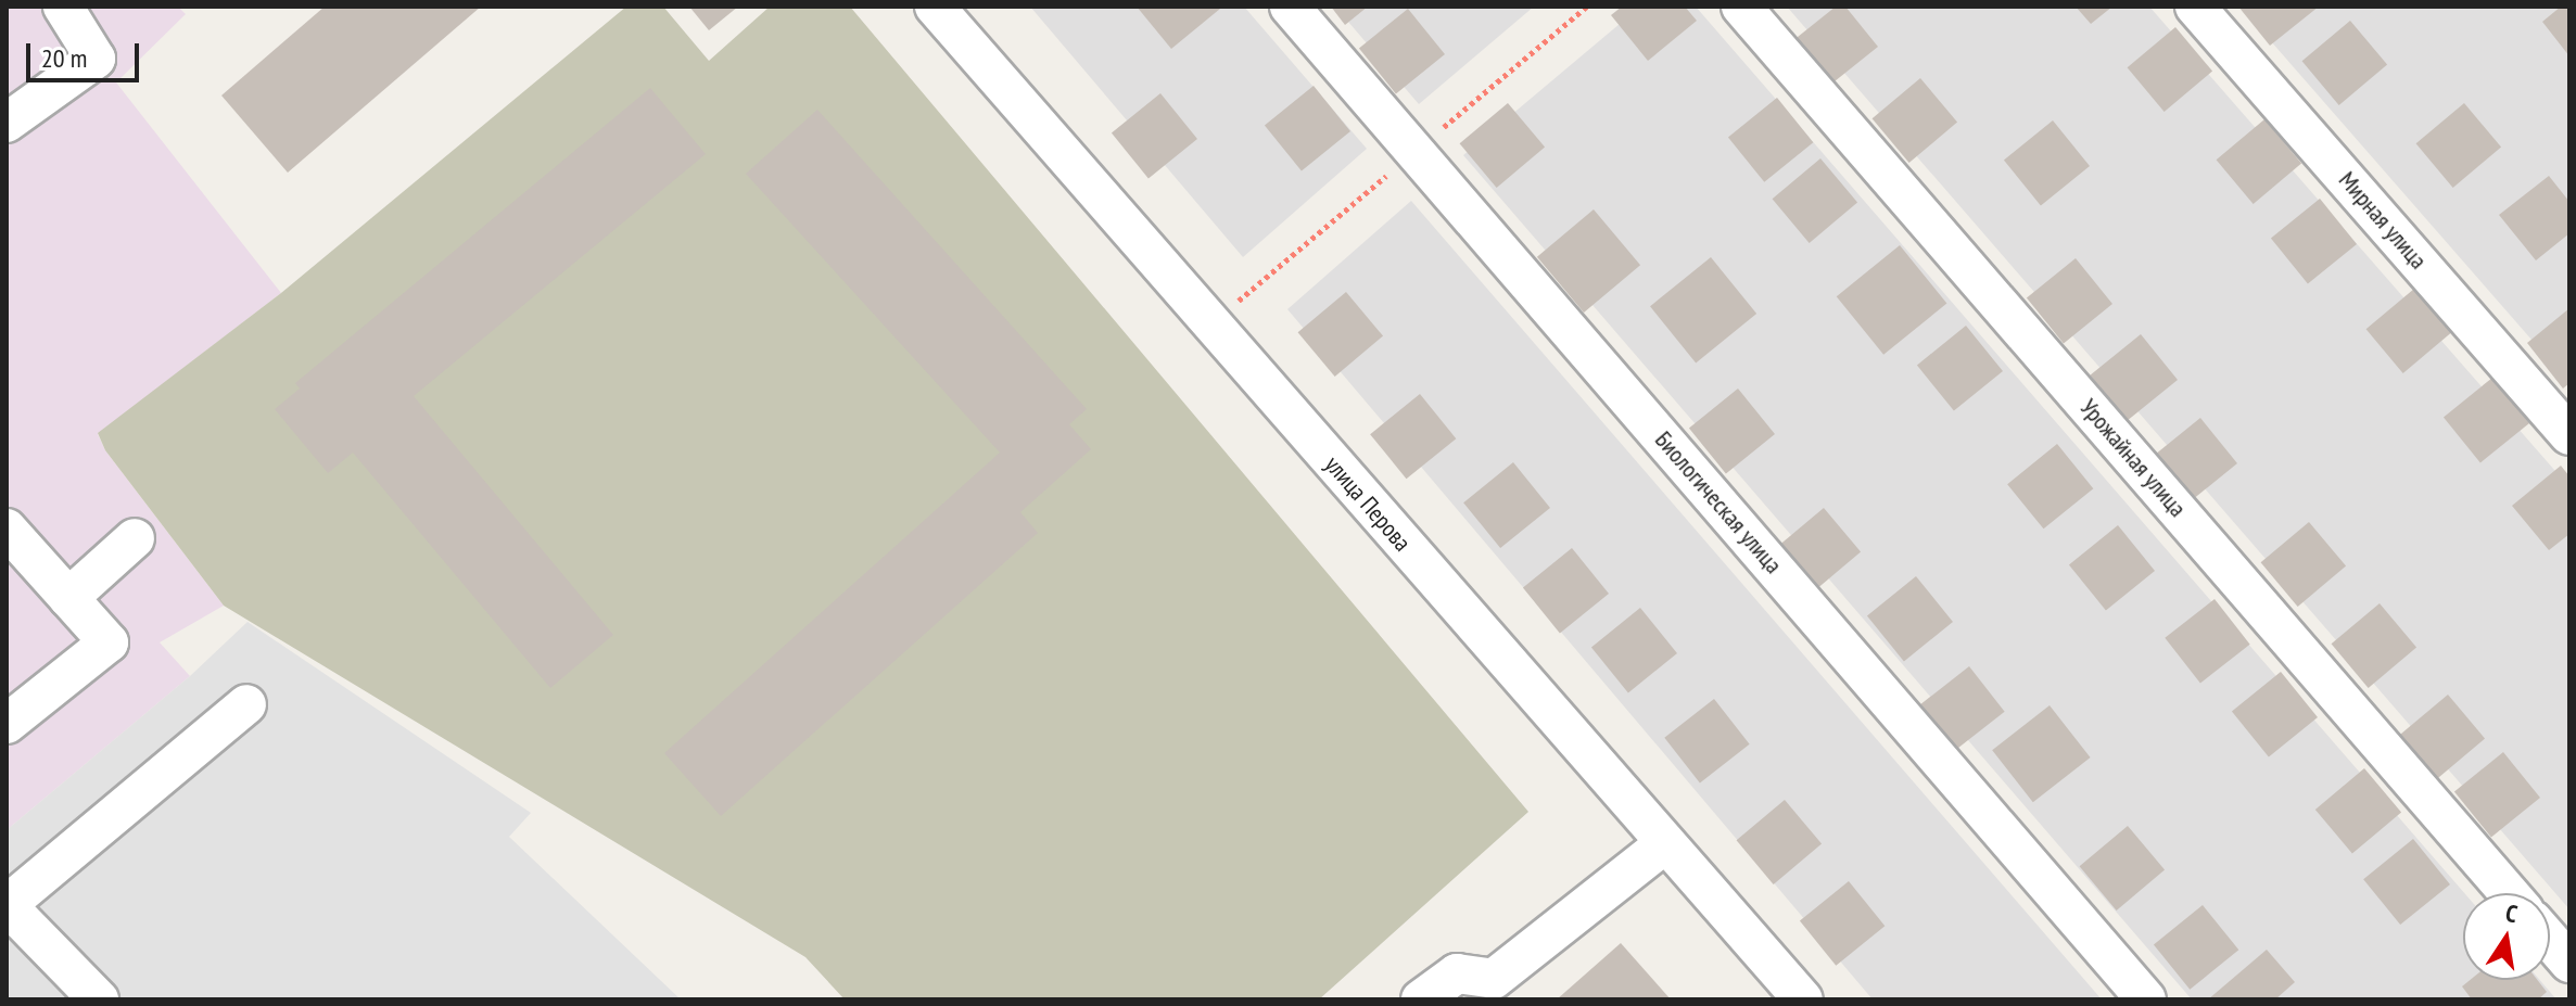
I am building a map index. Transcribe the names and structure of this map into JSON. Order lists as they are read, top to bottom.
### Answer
{
  "streets": {
    "street": [
      "Мирная улица",
      "Урожайная улица",
      "Биологическая улица",
      "улица Перова"
    ]
  },
  "scale_bar": "20 m",
  "north": "top"
}
